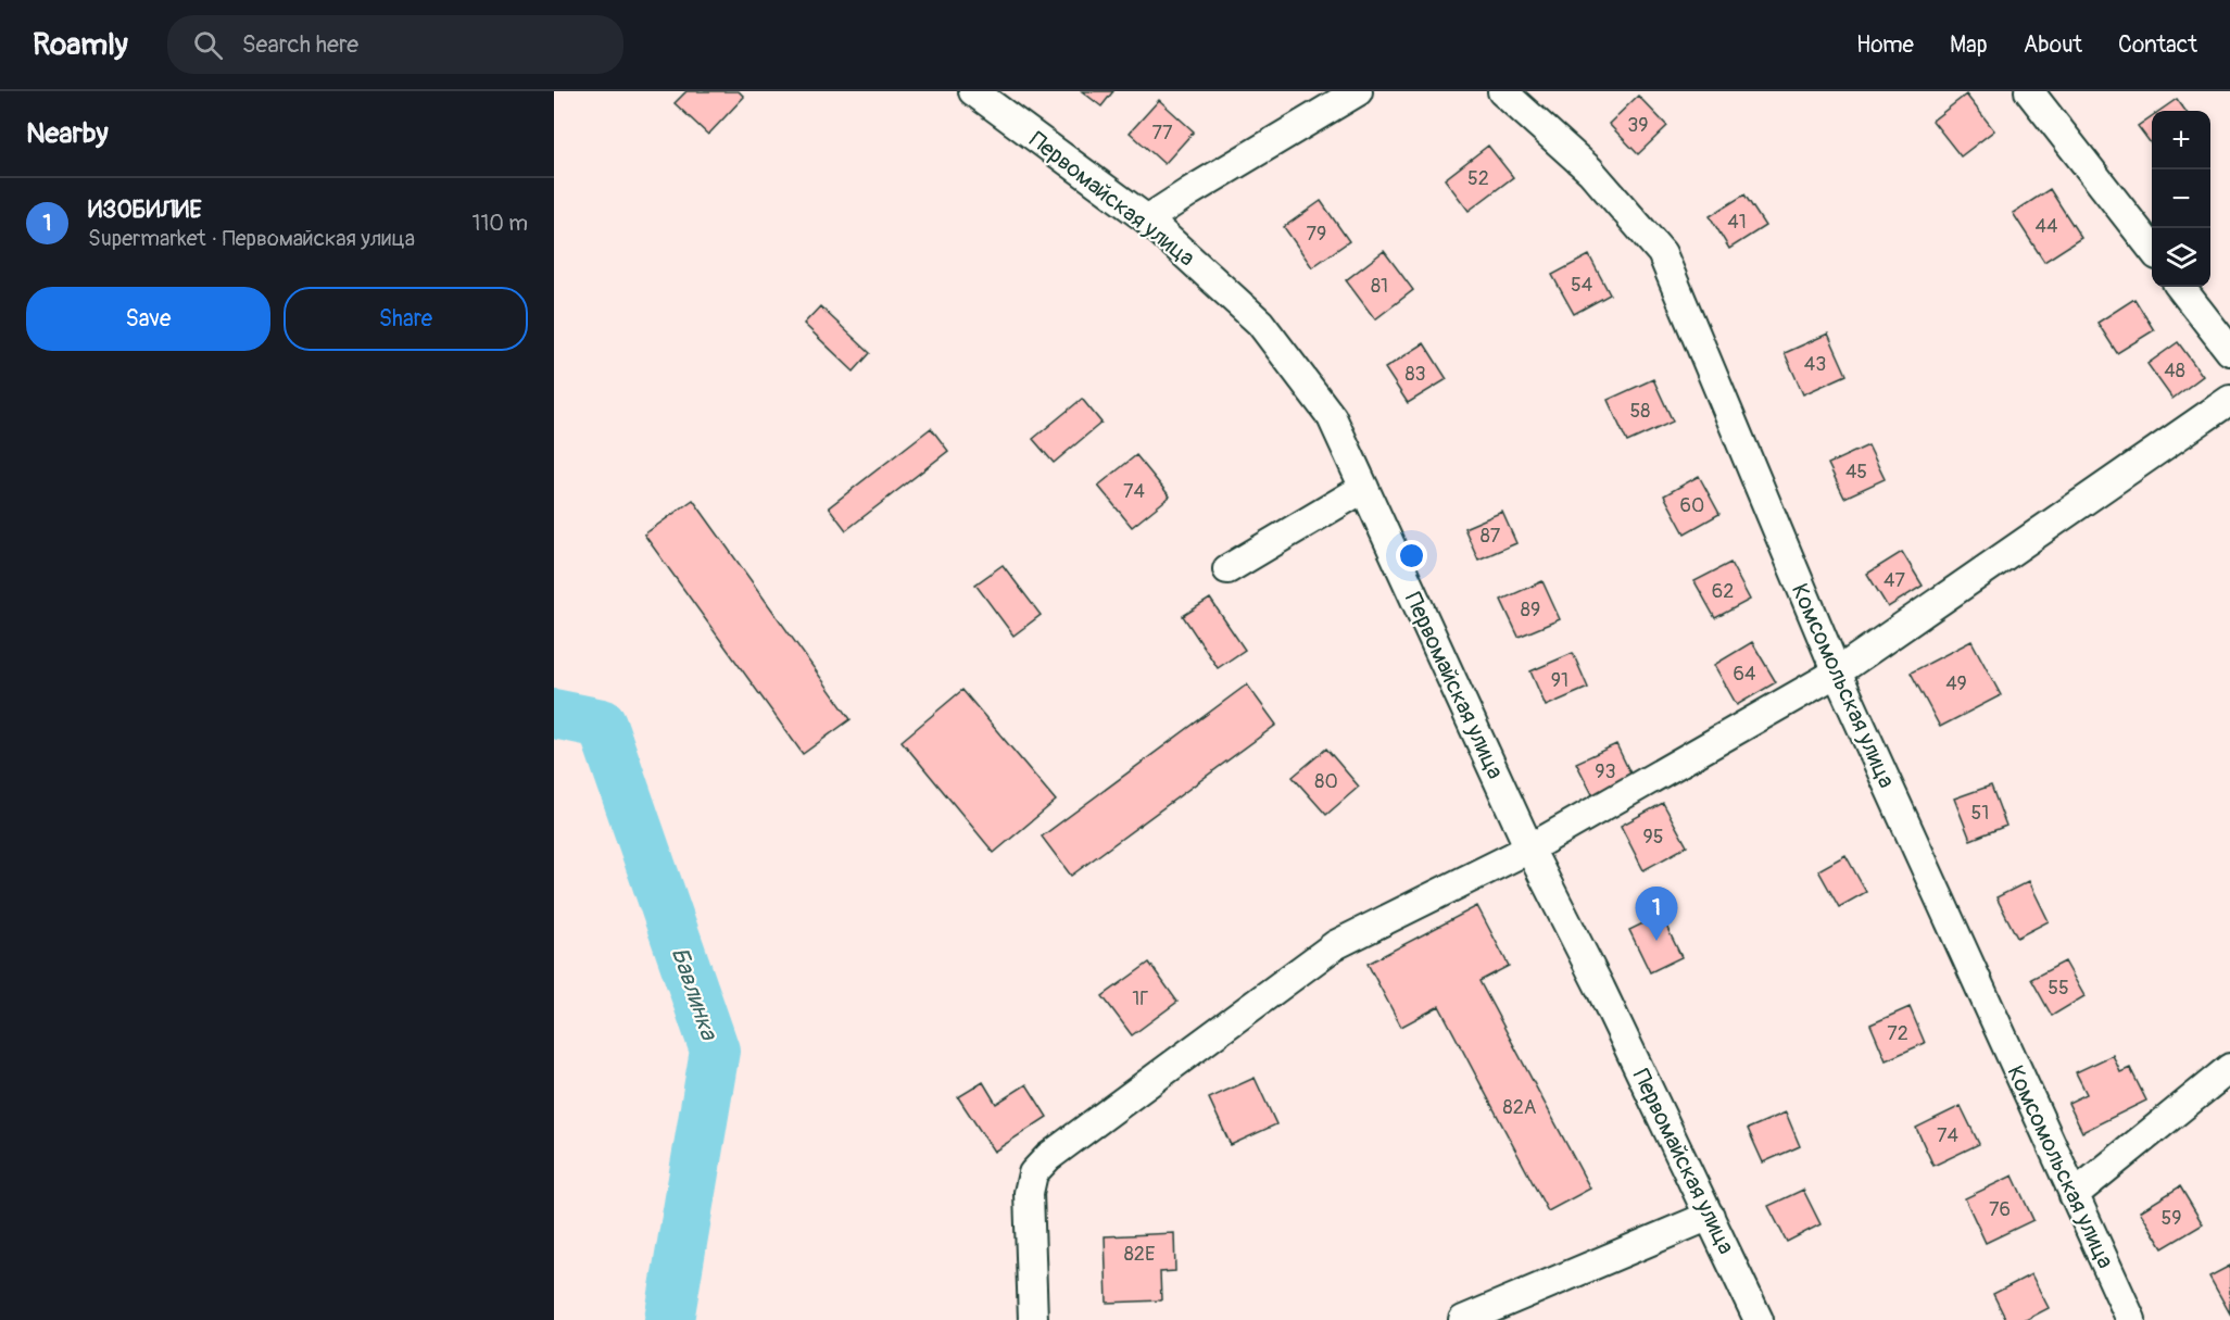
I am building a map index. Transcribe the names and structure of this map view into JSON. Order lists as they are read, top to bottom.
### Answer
{
  "streets": {
    "street": ["Первомайская улица", "Комсомольская улица"]
  },
  "water": ["Бавлинка"],
  "house_numbers": [
    "39",
    "77",
    "52",
    "41",
    "44",
    "79",
    "54",
    "81",
    "43",
    "48",
    "83",
    "58",
    "45",
    "74",
    "60",
    "87",
    "47",
    "62",
    "89",
    "64",
    "91",
    "49",
    "93",
    "80",
    "51",
    "95",
    "55",
    "1Г",
    "72",
    "82А",
    "74",
    "76",
    "59",
    "82Е"
  ],
  "page": {
    "header": "Roamly",
    "search": "Search here",
    "nav": [
      "Home",
      "Map",
      "About",
      "Contact"
    ],
    "heading": "Nearby",
    "map_buttons": ["+", "−"],
    "list": [
      {
        "mark": "1",
        "name": "ИЗОБИЛИЕ",
        "note": "Supermarket · Первомайская улица",
        "value": "110 m"
      }
    ],
    "buttons": ["Save", "Share"],
    "pins": "1"
  }
}
